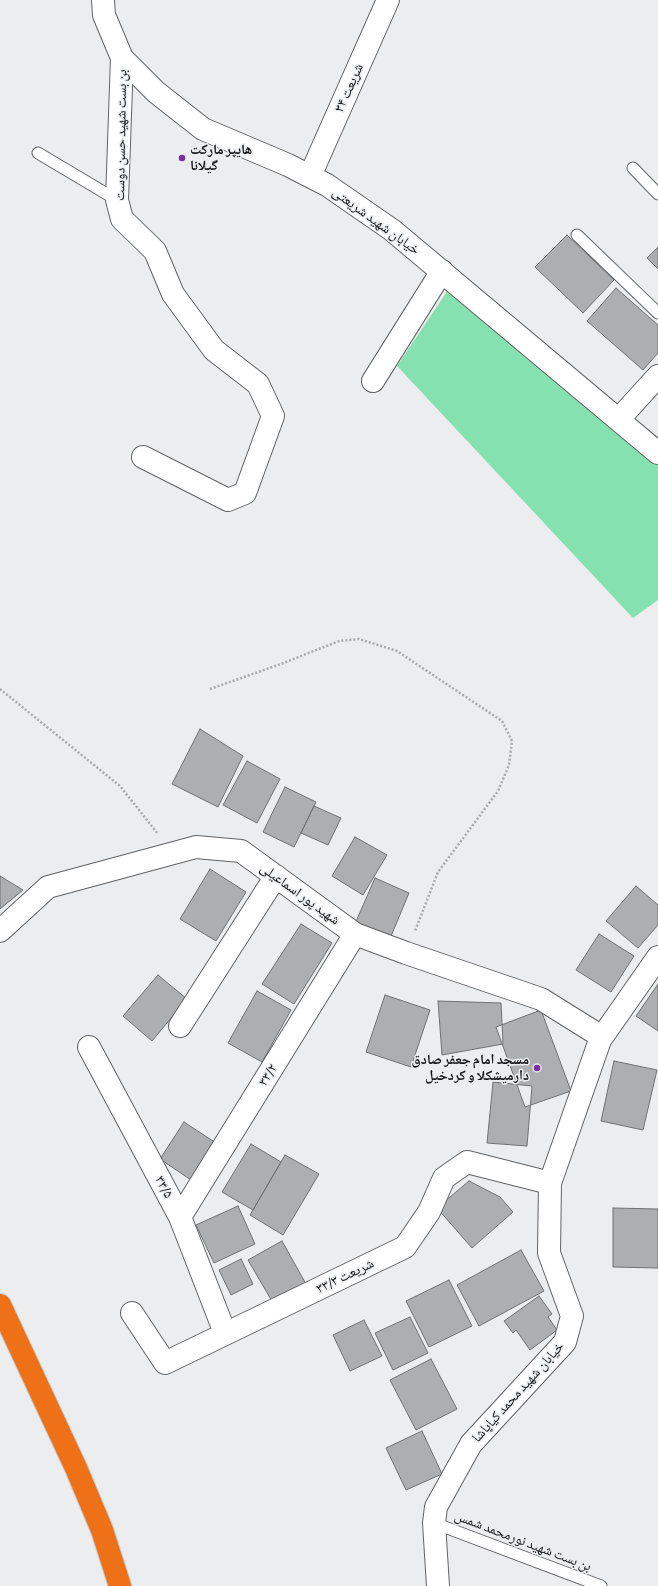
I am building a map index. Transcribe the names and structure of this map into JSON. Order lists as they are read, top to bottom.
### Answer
{
  "streets": {
    "street": [
      "شریعت ۳۴",
      "بن بست شهید حسن دوست",
      "خیابان شهید شریعتی",
      "شهید پور اسماعیلی",
      "۳۳/۲",
      "۳۳/۵",
      "شریعت ۳۳/۳",
      "خیابان شهید محمد کیاپاشا"
    ],
    "lane": ["بن بست شهید نورمحمد شمس"]
  },
  "crossings": [
    ["شریعت ۳۴", "خیابان شهید شریعتی"],
    ["بن بست شهید حسن دوست", "خیابان شهید شریعتی"],
    ["شهید پور اسماعیلی", "۳۳/۲"],
    ["شهید پور اسماعیلی", "خیابان شهید محمد کیاپاشا"],
    ["۳۳/۲", "۳۳/۵"],
    ["۳۳/۵", "شریعت ۳۳/۳"],
    ["شریعت ۳۳/۳", "خیابان شهید محمد کیاپاشا"],
    ["خیابان شهید محمد کیاپاشا", "بن بست شهید نورمحمد شمس"]
  ],
  "places": ["هایپر مارکت گیلانا", "مسجد امام جعفر صادق دارمیشکلا و کردخیل"]
}
